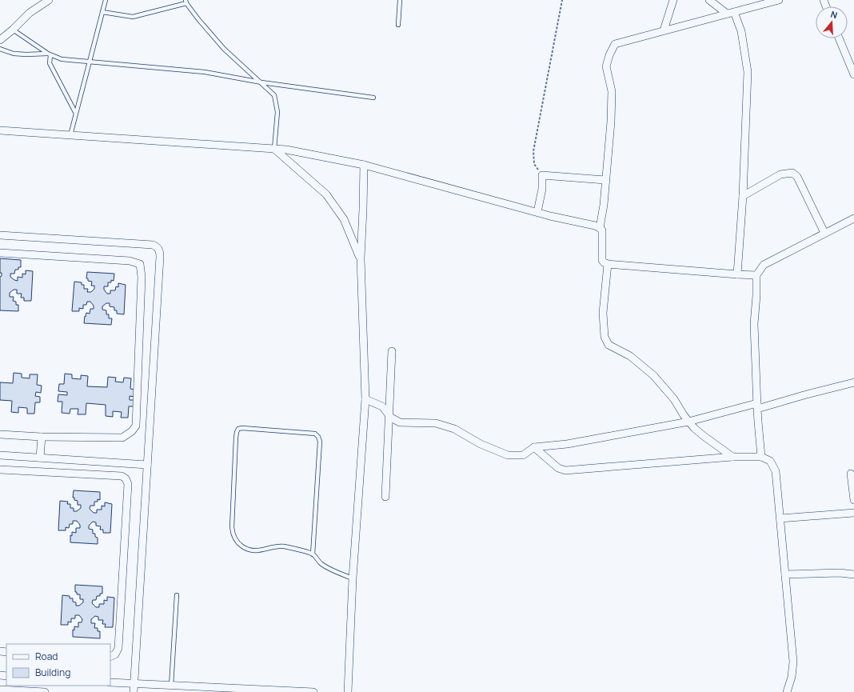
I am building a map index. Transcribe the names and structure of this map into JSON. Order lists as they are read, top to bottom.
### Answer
{
  "legend": ["Road", "Building"],
  "north": "top"
}
